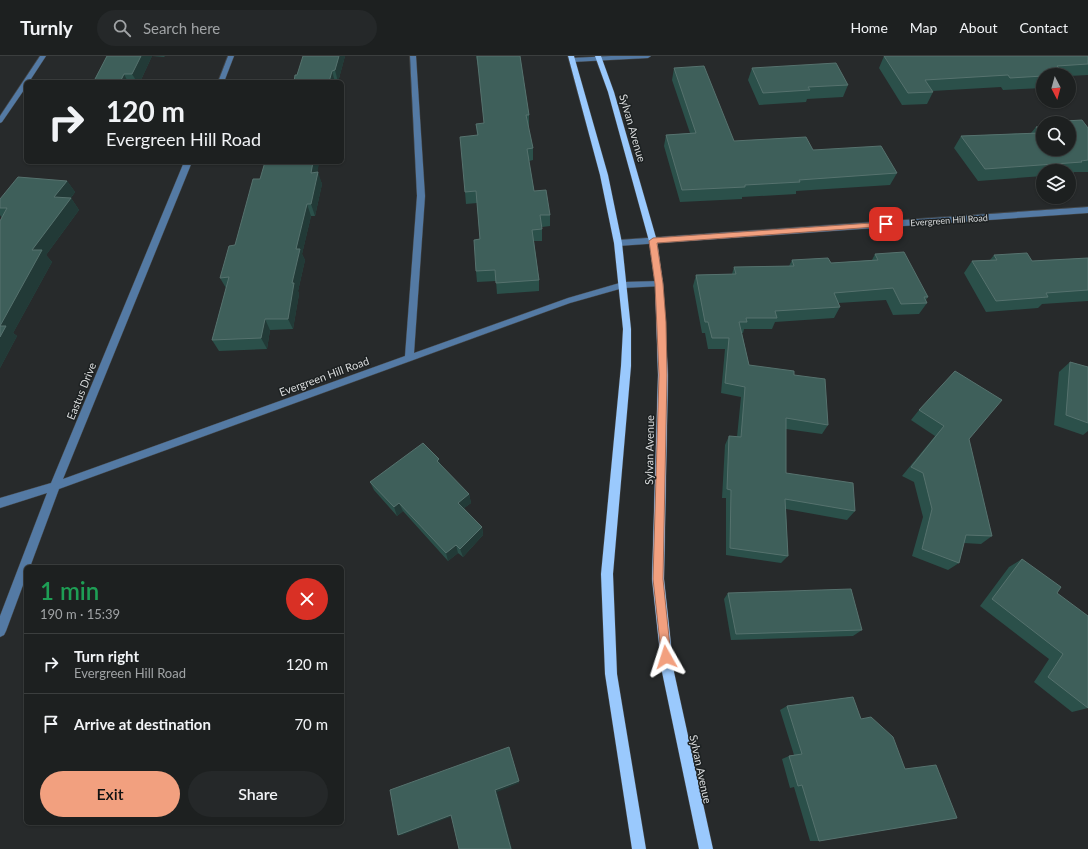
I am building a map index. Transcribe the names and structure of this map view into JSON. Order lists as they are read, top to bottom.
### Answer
{
  "streets": {
    "main road": ["Sylvan Avenue"],
    "street": ["Evergreen Hill Road", "Eastus Drive"]
  },
  "crossings": [
    ["Sylvan Avenue", "Evergreen Hill Road"],
    ["Evergreen Hill Road", "Eastus Drive"]
  ],
  "north": "bottom",
  "page": {
    "header": "Turnly",
    "search": "Search here",
    "nav": [
      "Home",
      "Map",
      "About",
      "Contact"
    ],
    "turn": ["120 m", "Evergreen Hill Road"],
    "heading": ["1 min", "190 m · 15:39"],
    "list": [
      {
        "name": "Turn right",
        "note": "Evergreen Hill Road",
        "value": "120 m"
      },
      {
        "name": "Arrive at destination",
        "value": "70 m"
      }
    ],
    "buttons": ["Exit", "Share"]
  }
}
